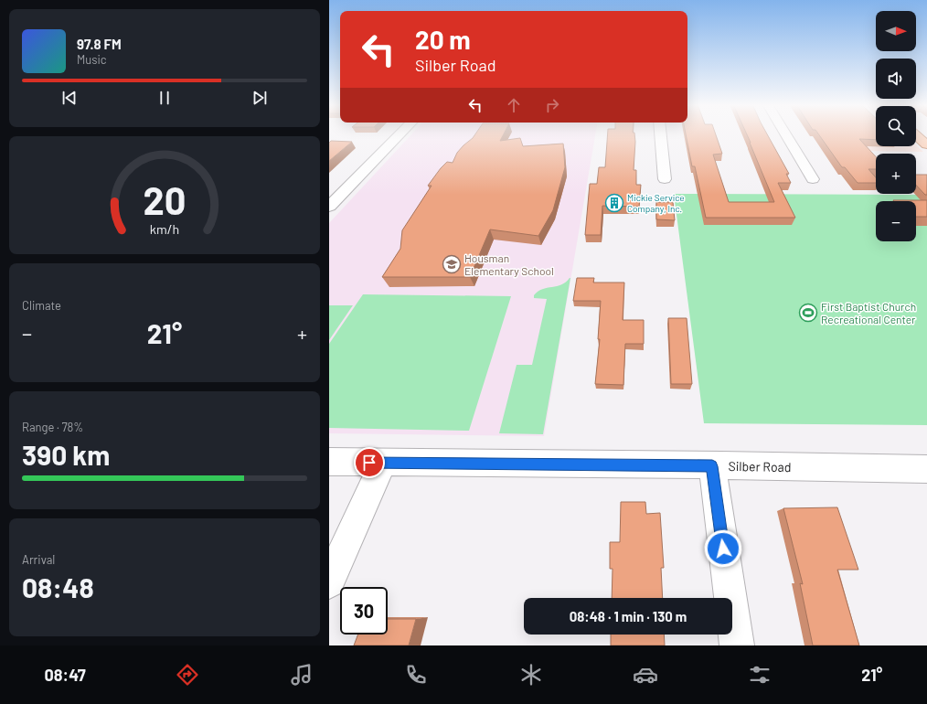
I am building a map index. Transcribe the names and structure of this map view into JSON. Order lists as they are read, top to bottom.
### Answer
{
  "streets": {
    "street": ["Silber Road"]
  },
  "places": {
    "building": ["Mickie Service Company, Inc."],
    "school or university": ["Housman Elementary School"],
    "sports": ["First Baptist Church Recreational Center"]
  },
  "north": "right",
  "page": {
    "map_buttons": ["+", "−"],
    "turn": ["20 m", "Silber Road"],
    "song": ["97.8 FM", "Music"],
    "tile": [
      "Climate",
      ["Range · 78%", "390 km"],
      ["Arrival", "08:48"]
    ],
    "heat": ["−", "21°", "+"],
    "limit": "30",
    "trip": "08:48 · 1 min · 130 m",
    "tabs": ["08:47", "21°"],
    "gauge": ["20", "km/h"]
  }
}
